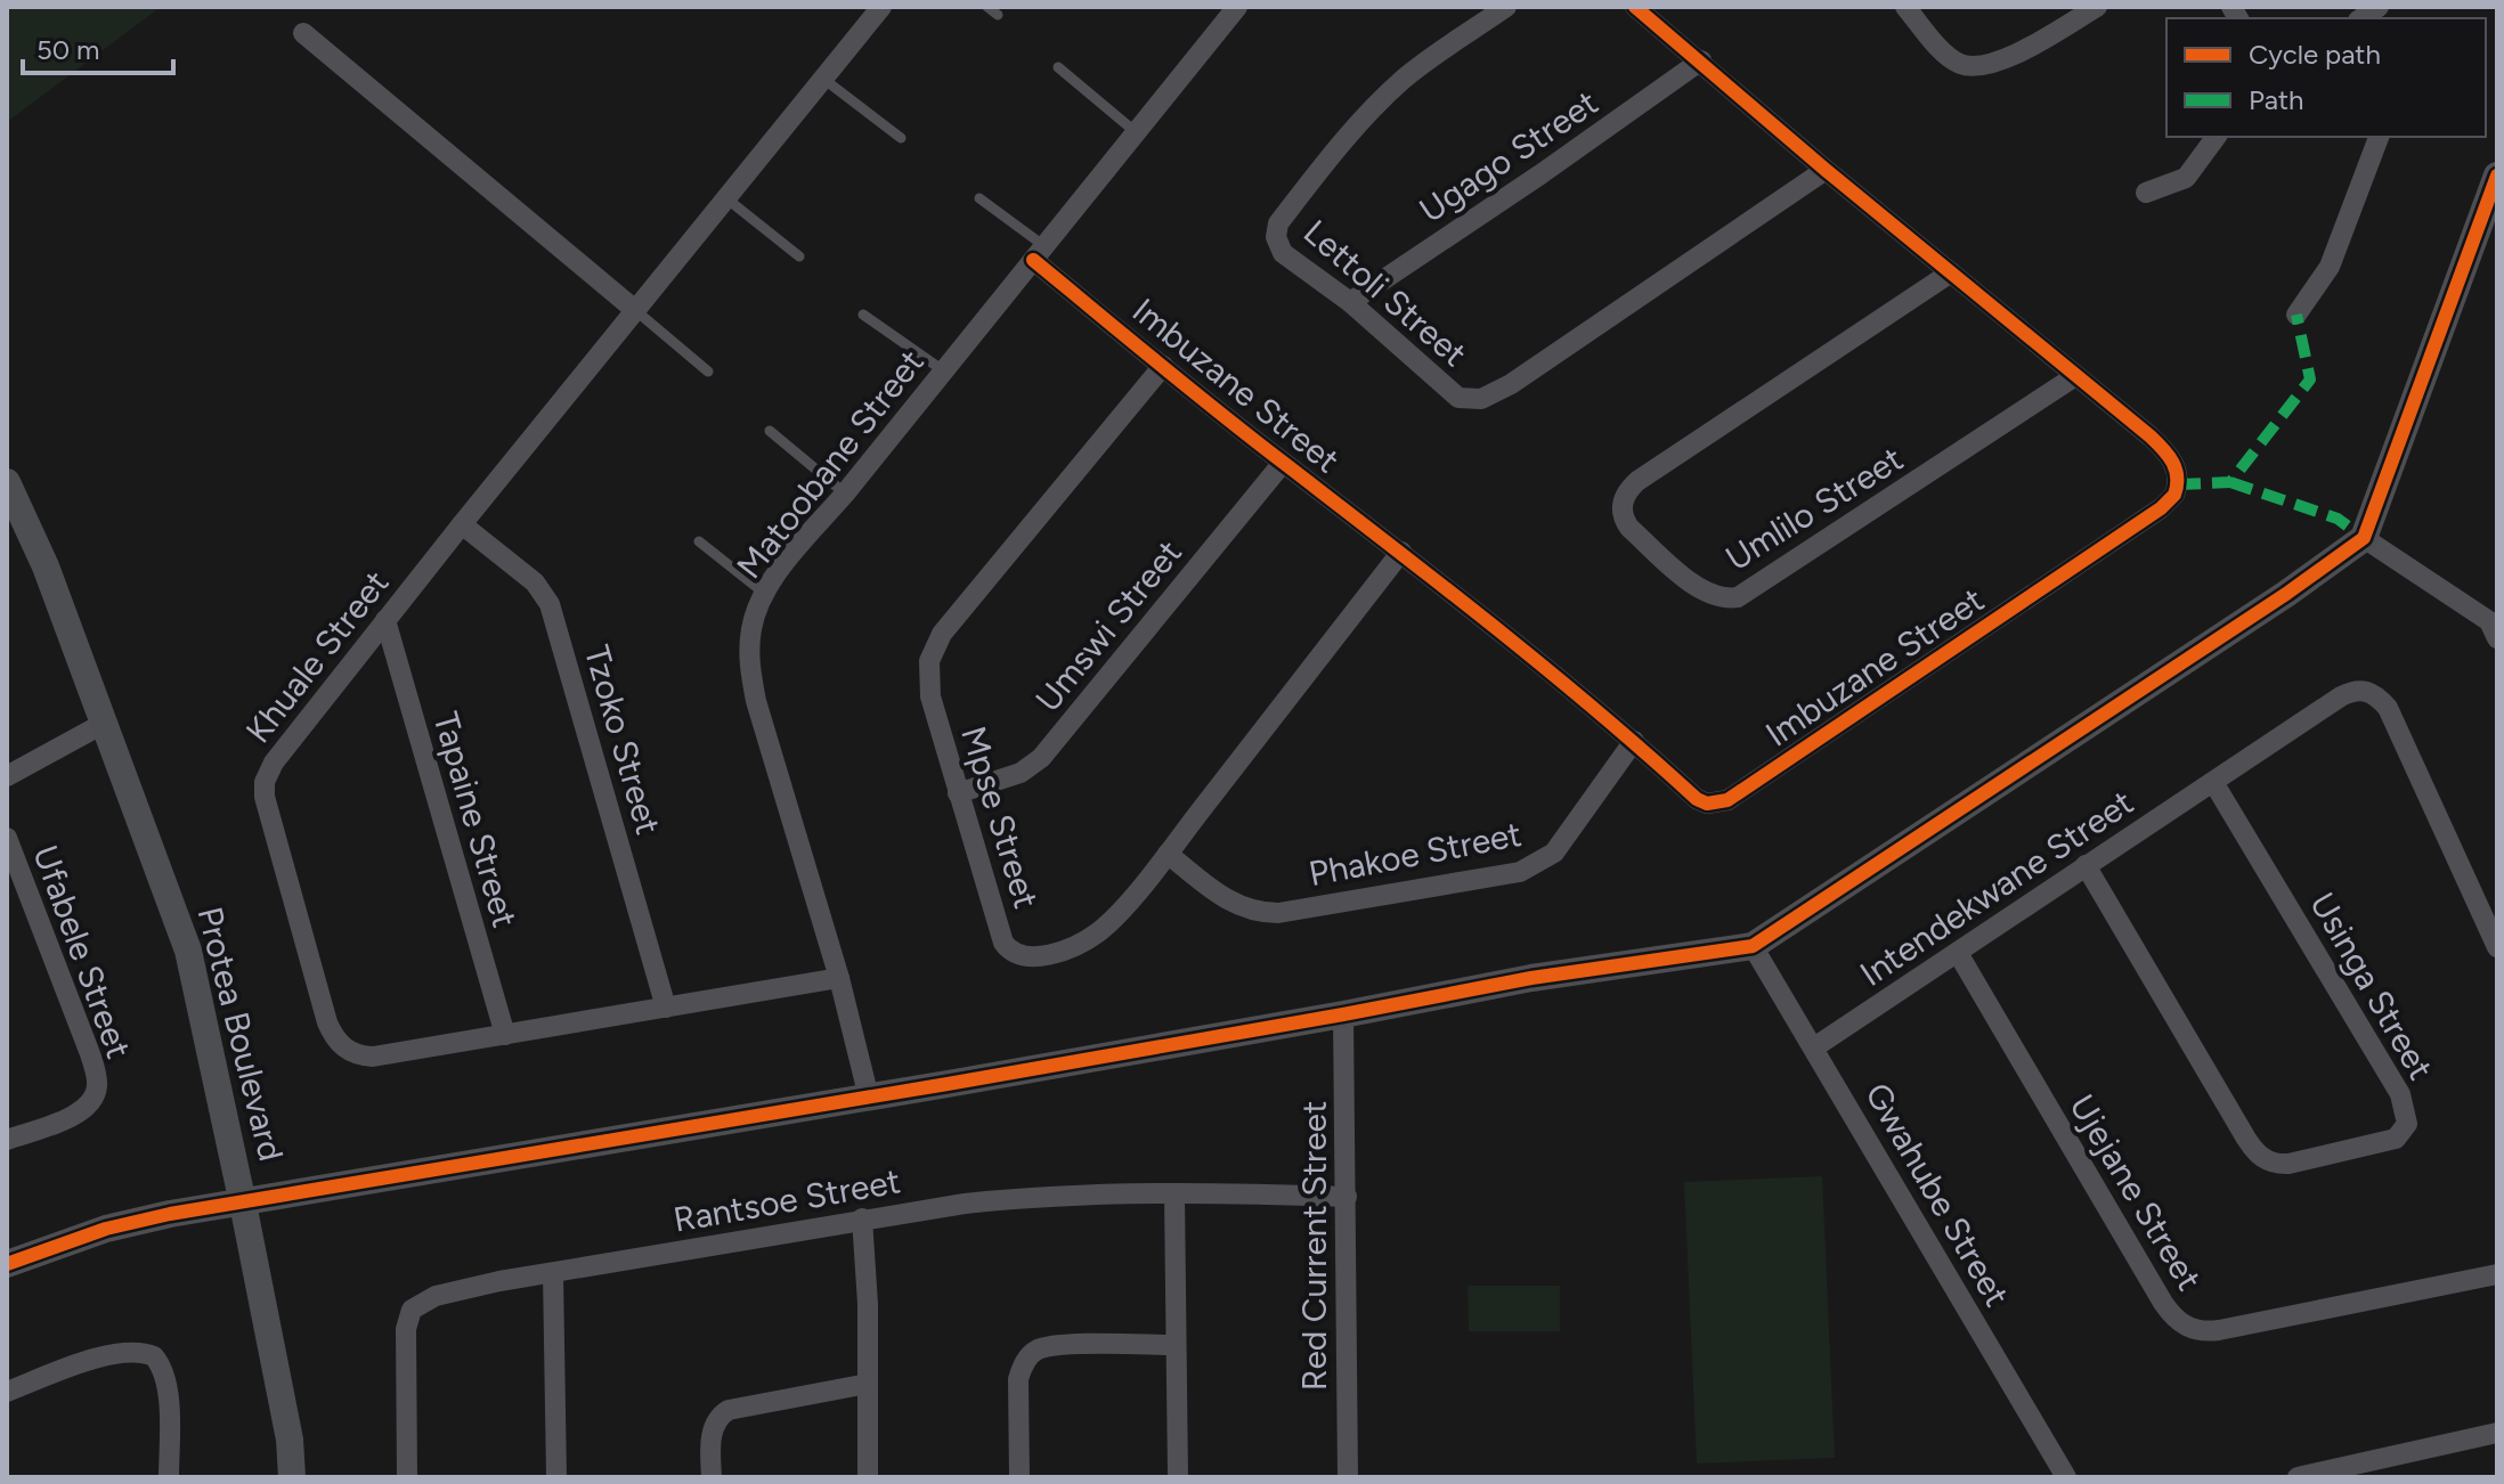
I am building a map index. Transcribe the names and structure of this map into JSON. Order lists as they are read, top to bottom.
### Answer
{
  "streets": {
    "street": [
      "Ugago Street",
      "Lettoli Street",
      "Imbuzane Street",
      "Matoobane Street",
      "Umlilo Street",
      "Umswi Street",
      "Khuale Street",
      "Tzoko Street",
      "Mpse Street",
      "Tapaine Street",
      "Phakoe Street",
      "Intendekwane Street",
      "Ufabele Street",
      "Usinga Street",
      "Protea Boulevard",
      "Ujejane Street",
      "Gwahube Street",
      "Rantsoe Street",
      "Red Current Street"
    ]
  },
  "crossings": [
    ["Ugago Street", "Lettoli Street"],
    ["Ugago Street", "Imbuzane Street"],
    ["Lettoli Street", "Imbuzane Street"],
    ["Imbuzane Street", "Matoobane Street"],
    ["Imbuzane Street", "Umlilo Street"],
    ["Imbuzane Street", "Umswi Street"],
    ["Imbuzane Street", "Mpse Street"],
    ["Imbuzane Street", "Phakoe Street"],
    ["Matoobane Street", "Khuale Street"],
    ["Umswi Street", "Mpse Street"],
    ["Khuale Street", "Tzoko Street"],
    ["Khuale Street", "Tapaine Street"],
    ["Mpse Street", "Phakoe Street"],
    ["Intendekwane Street", "Usinga Street"],
    ["Intendekwane Street", "Ujejane Street"],
    ["Intendekwane Street", "Gwahube Street"],
    ["Rantsoe Street", "Red Current Street"]
  ],
  "legend": ["Cycle path", "Path"],
  "scale_bar": "50 m"
}
